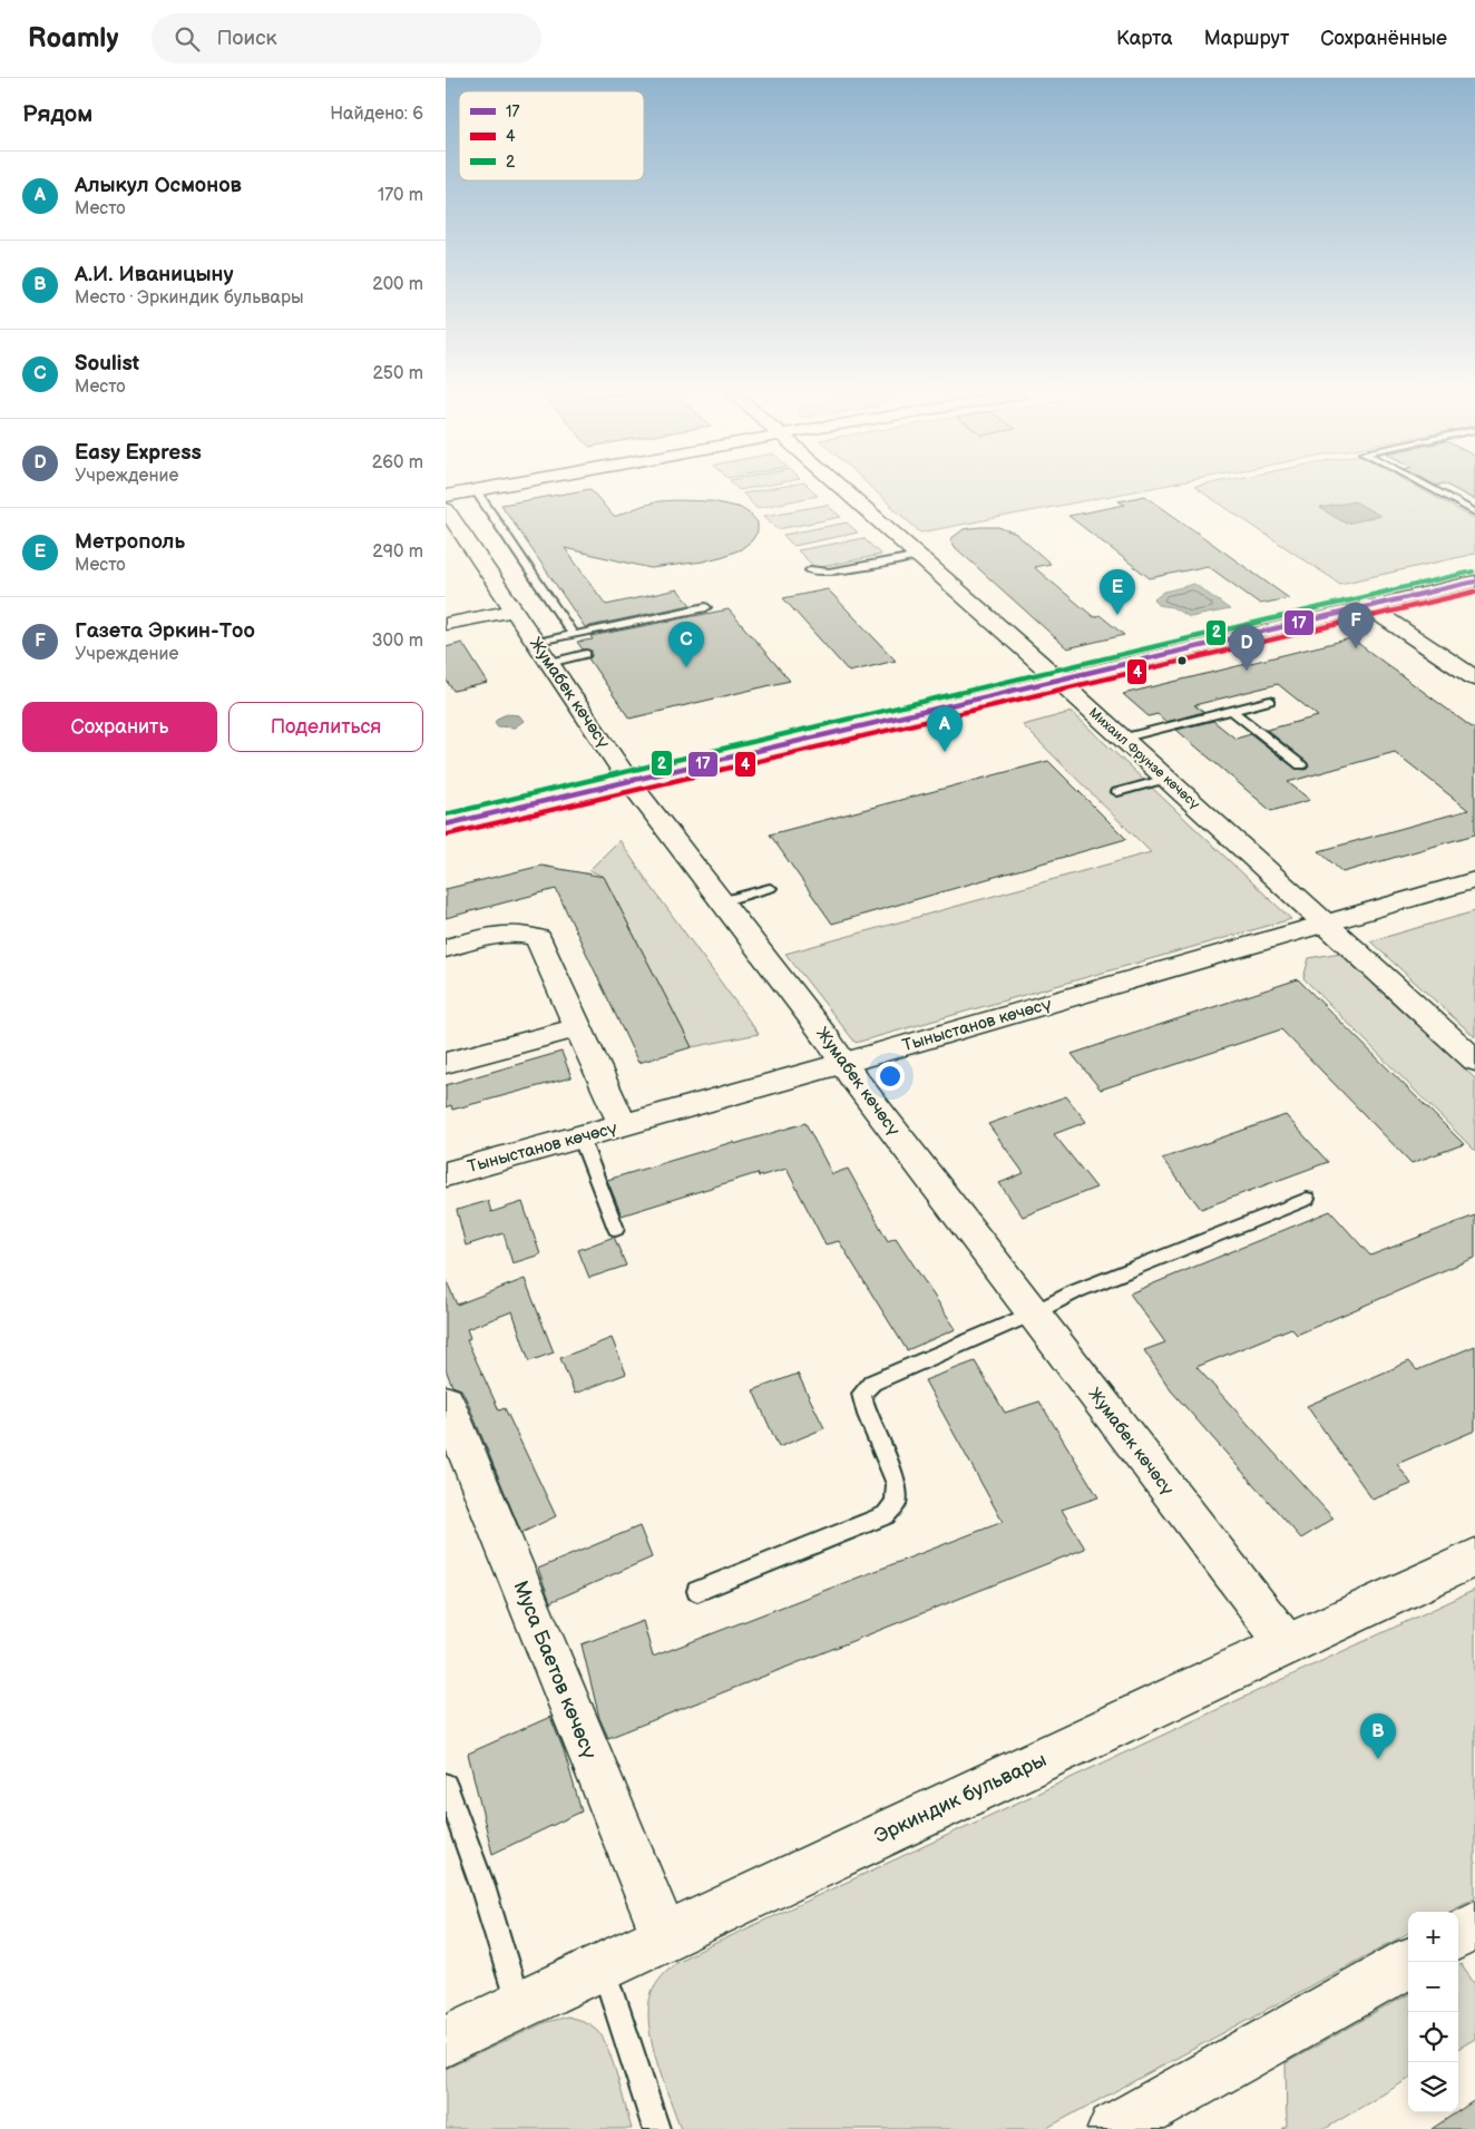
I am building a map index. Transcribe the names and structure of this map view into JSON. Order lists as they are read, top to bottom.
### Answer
{
  "streets": {
    "street": [
      "Жумабек көчөсү",
      "Михаил Фрунзе көчөсү",
      "Тыныстанов көчөсү",
      "Муса Баетов көчөсү",
      "Эркиндик бульвары"
    ]
  },
  "crossings": [
    ["Жумабек көчөсү", "Тыныстанов көчөсү"],
    ["Жумабек көчөсү", "Эркиндик бульвары"],
    ["Михаил Фрунзе көчөсү", "Тыныстанов көчөсү"],
    ["Муса Баетов көчөсү", "Эркиндик бульвары"]
  ],
  "lines": ["transit line 2", "transit line 17", "transit line 4"],
  "legend": ["17", "4", "2"],
  "page": {
    "header": "Roamly",
    "search": "Поиск",
    "nav": ["Карта", "Маршрут", "Сохранённые"],
    "heading": ["Рядом", "Найдено: 6"],
    "list": [
      {
        "mark": "A",
        "name": "Алыкул Осмонов",
        "note": "Место",
        "value": "170 m"
      },
      {
        "mark": "B",
        "name": "А.И. Иваницыну",
        "note": "Место · Эркиндик бульвары",
        "value": "200 m"
      },
      {
        "mark": "C",
        "name": "Soulist",
        "note": "Место",
        "value": "250 m"
      },
      {
        "mark": "D",
        "name": "Easy Express",
        "note": "Учреждение",
        "value": "260 m"
      },
      {
        "mark": "E",
        "name": "Метрополь",
        "note": "Место",
        "value": "290 m"
      },
      {
        "mark": "F",
        "name": "Газета Эркин-Тоо",
        "note": "Учреждение",
        "value": "300 m"
      }
    ],
    "pins": [
      "E",
      "F",
      "C",
      "D",
      "A",
      "B"
    ],
    "buttons": ["Сохранить", "Поделиться"],
    "map_buttons": ["+", "−"]
  }
}
